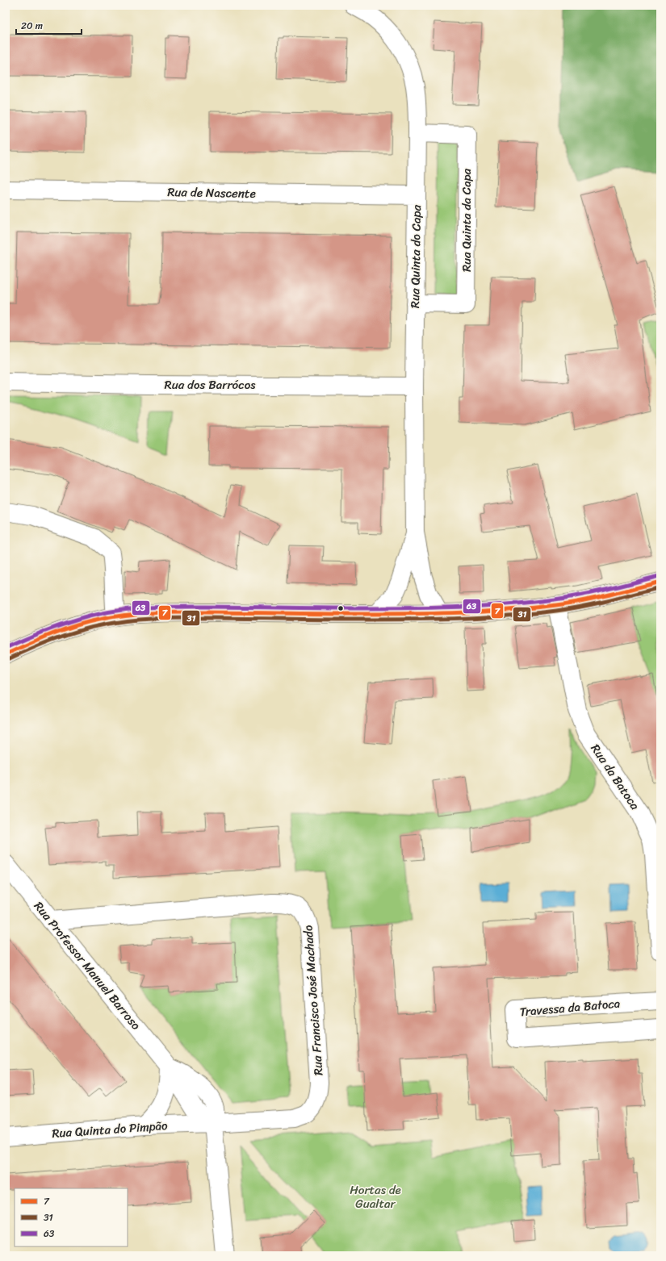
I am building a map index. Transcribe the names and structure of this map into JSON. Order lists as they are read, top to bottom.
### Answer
{
  "streets": {
    "street": [
      "Rua de Nascente",
      "Rua Quinta da Capa",
      "Rua Quinta do Capa",
      "Rua dos Barrócos",
      "Rua da Batoca",
      "Rua Professor Manuel Barroso",
      "Rua Francisco José Machado",
      "Travessa da Batoca",
      "Rua Quinta do Pimpão"
    ]
  },
  "crossings": [
    ["Rua de Nascente", "Rua Quinta do Capa"],
    ["Rua Quinta da Capa", "Rua Quinta do Capa"],
    ["Rua Quinta do Capa", "Rua dos Barrócos"],
    ["Rua Professor Manuel Barroso", "Rua Francisco José Machado"],
    ["Rua Professor Manuel Barroso", "Rua Quinta do Pimpão"],
    ["Rua Francisco José Machado", "Rua Quinta do Pimpão"]
  ],
  "parks": ["Hortas de Gualtar"],
  "lines": ["transit line 63", "transit line 7", "transit line 31"],
  "legend": ["7", "31", "63"],
  "scale_bar": "20 m"
}
